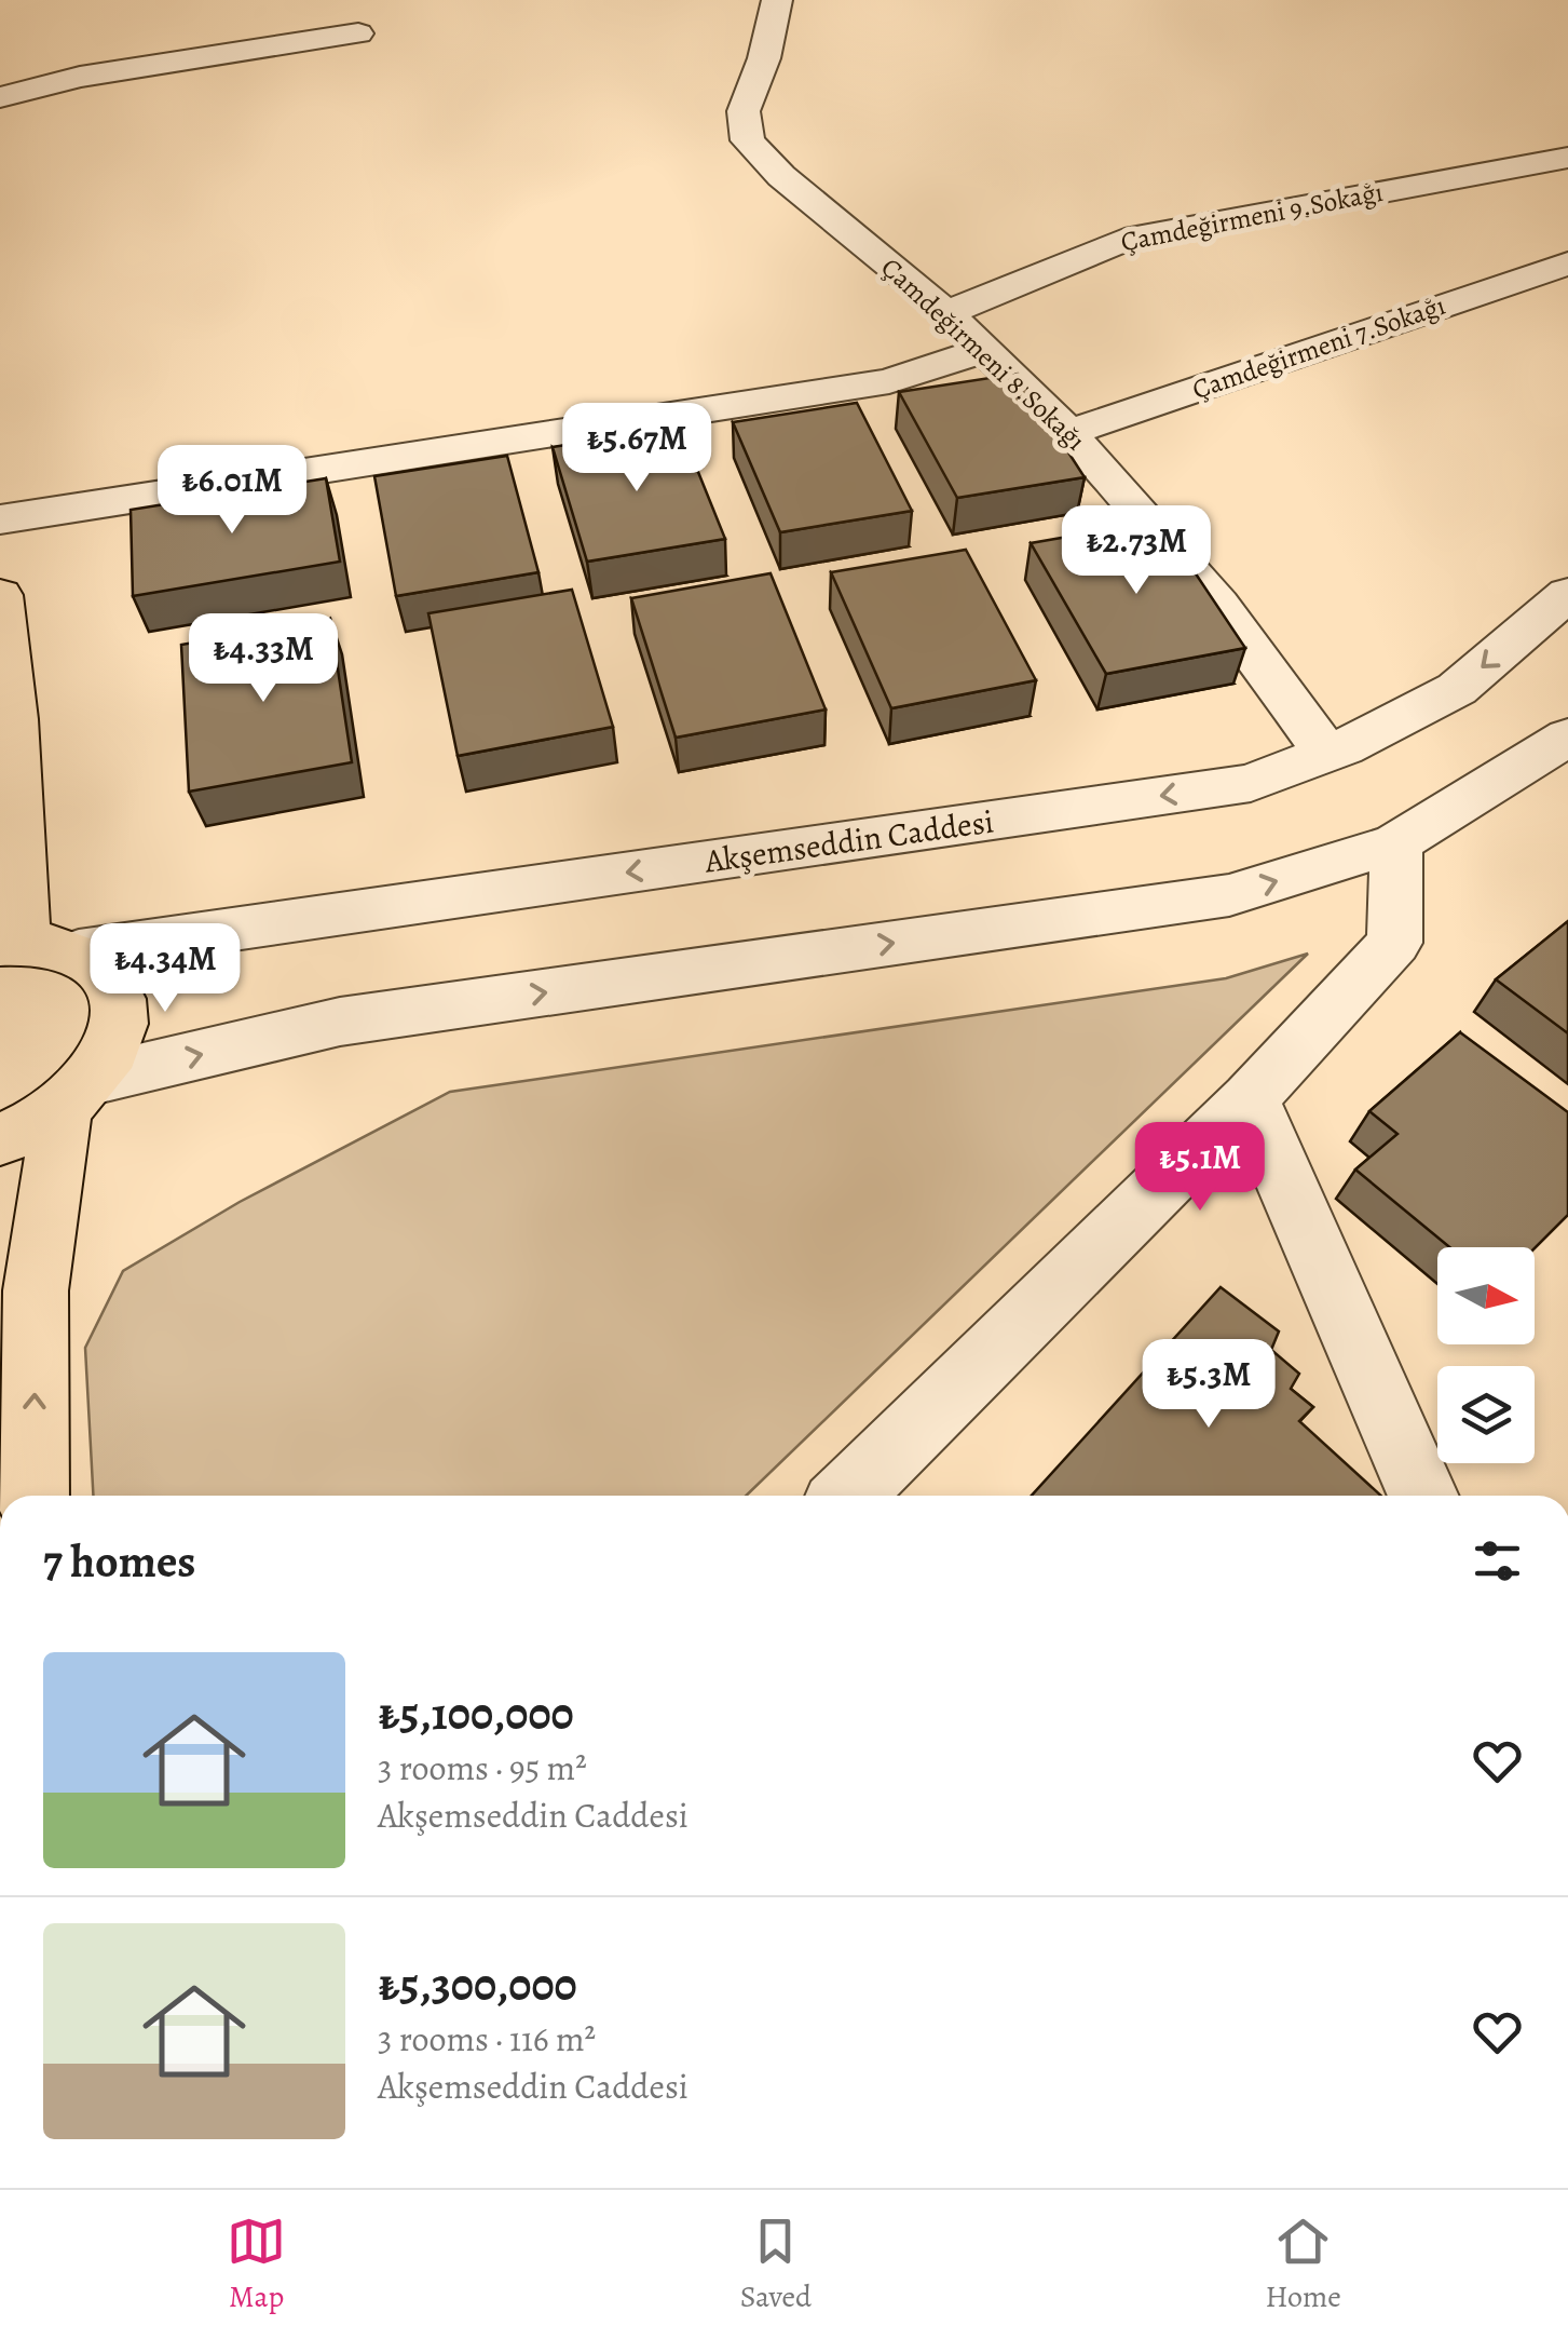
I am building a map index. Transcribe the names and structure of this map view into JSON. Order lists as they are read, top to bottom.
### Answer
{
  "streets": {
    "street": [
      "Çamdeğirmeni 9.Sokağı",
      "Çamdeğirmeni 7.Sokağı",
      "Çamdeğirmeni 8.Sokağı",
      "Akşemseddin Caddesi"
    ]
  },
  "crossings": [
    ["Çamdeğirmeni 9.Sokağı", "Çamdeğirmeni 8.Sokağı"],
    ["Çamdeğirmeni 7.Sokağı", "Çamdeğirmeni 8.Sokağı"],
    ["Çamdeğirmeni 8.Sokağı", "Akşemseddin Caddesi"]
  ],
  "north": "right",
  "page": {
    "price": [
      "₺5.67M",
      "₺6.01M",
      "₺2.73M",
      "₺4.33M",
      "₺4.34M",
      "₺5.1M",
      "₺5.3M"
    ],
    "heading": "7 homes",
    "list": [
      {
        "name": "₺5,100,000",
        "note": "3 rooms · 95 m² · Akşemseddin Caddesi"
      },
      {
        "name": "₺5,300,000",
        "note": "3 rooms · 116 m² · Akşemseddin Caddesi"
      }
    ],
    "tabs": ["Map", "Saved", "Home"]
  }
}
